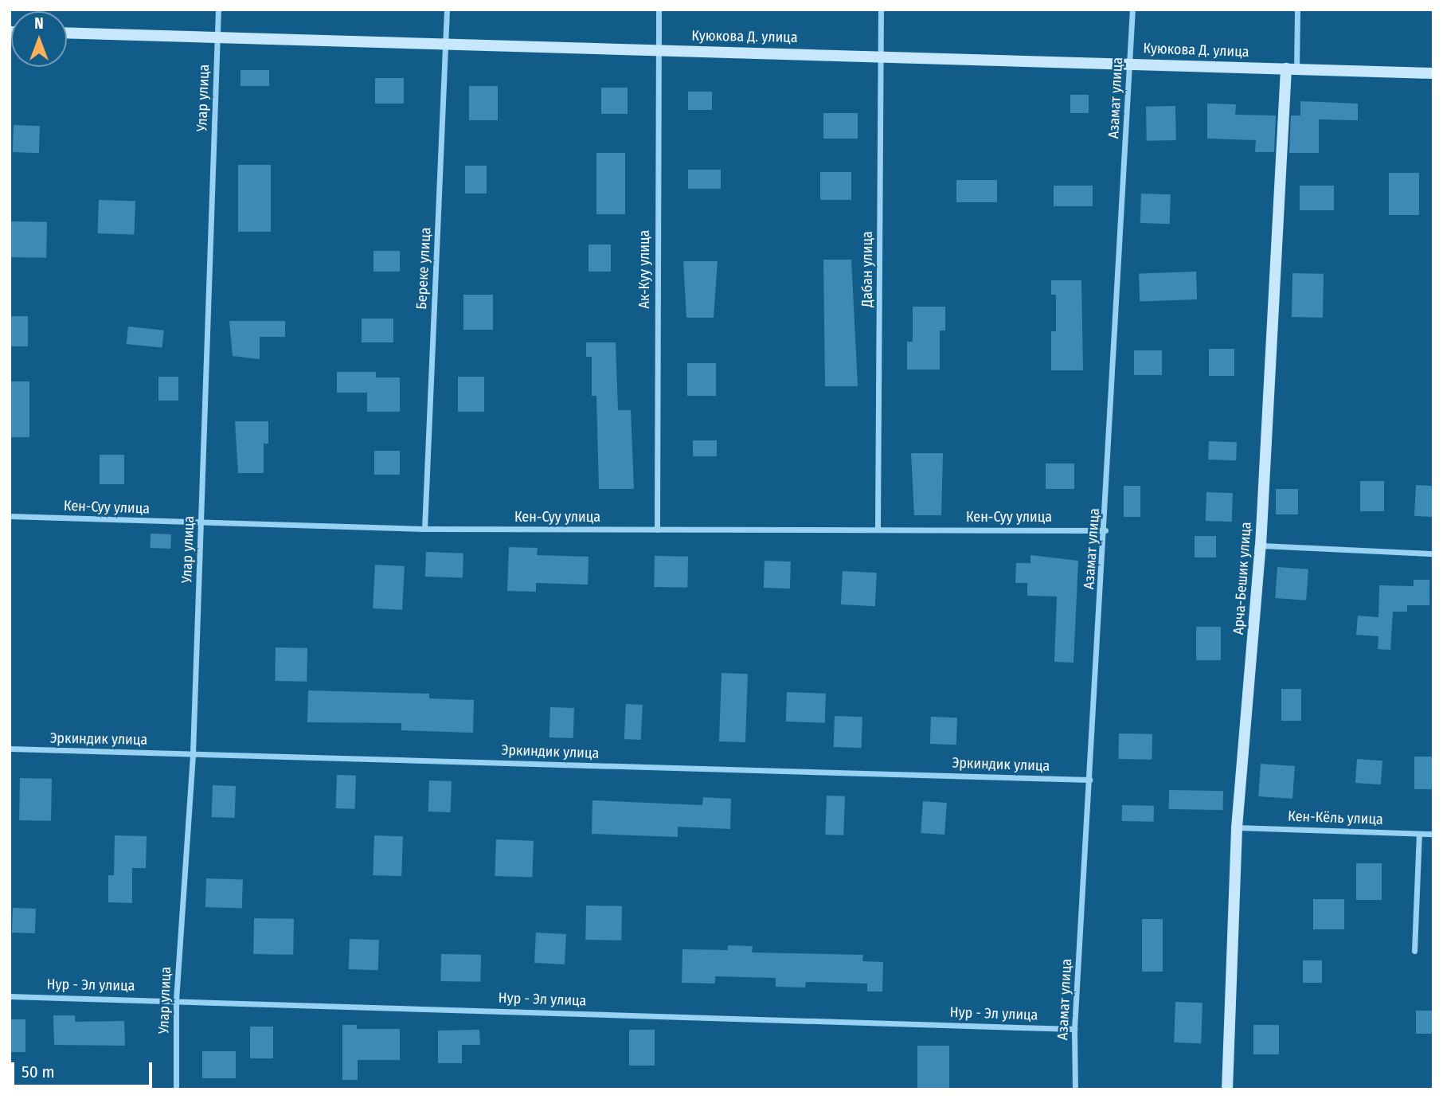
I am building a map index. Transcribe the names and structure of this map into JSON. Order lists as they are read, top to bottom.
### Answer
{
  "streets": {
    "street": [
      "Куюкова Д. улица",
      "Улар улица",
      "Азамат улица",
      "Береке улица",
      "Ак-Куу улица",
      "Дабан улица",
      "Кен-Суу улица",
      "Арча-Бешик улица",
      "Эркиндик улица",
      "Кен-Кёль улица",
      "Нур - Эл улица"
    ]
  },
  "crossings": [
    ["Куюкова Д. улица", "Улар улица"],
    ["Куюкова Д. улица", "Азамат улица"],
    ["Куюкова Д. улица", "Береке улица"],
    ["Куюкова Д. улица", "Ак-Куу улица"],
    ["Куюкова Д. улица", "Дабан улица"],
    ["Куюкова Д. улица", "Арча-Бешик улица"],
    ["Улар улица", "Кен-Суу улица"],
    ["Улар улица", "Эркиндик улица"],
    ["Улар улица", "Нур - Эл улица"],
    ["Азамат улица", "Кен-Суу улица"],
    ["Азамат улица", "Эркиндик улица"],
    ["Азамат улица", "Нур - Эл улица"],
    ["Береке улица", "Кен-Суу улица"],
    ["Ак-Куу улица", "Кен-Суу улица"],
    ["Дабан улица", "Кен-Суу улица"],
    ["Арча-Бешик улица", "Кен-Кёль улица"]
  ],
  "scale_bar": "50 m",
  "north": "top"
}
